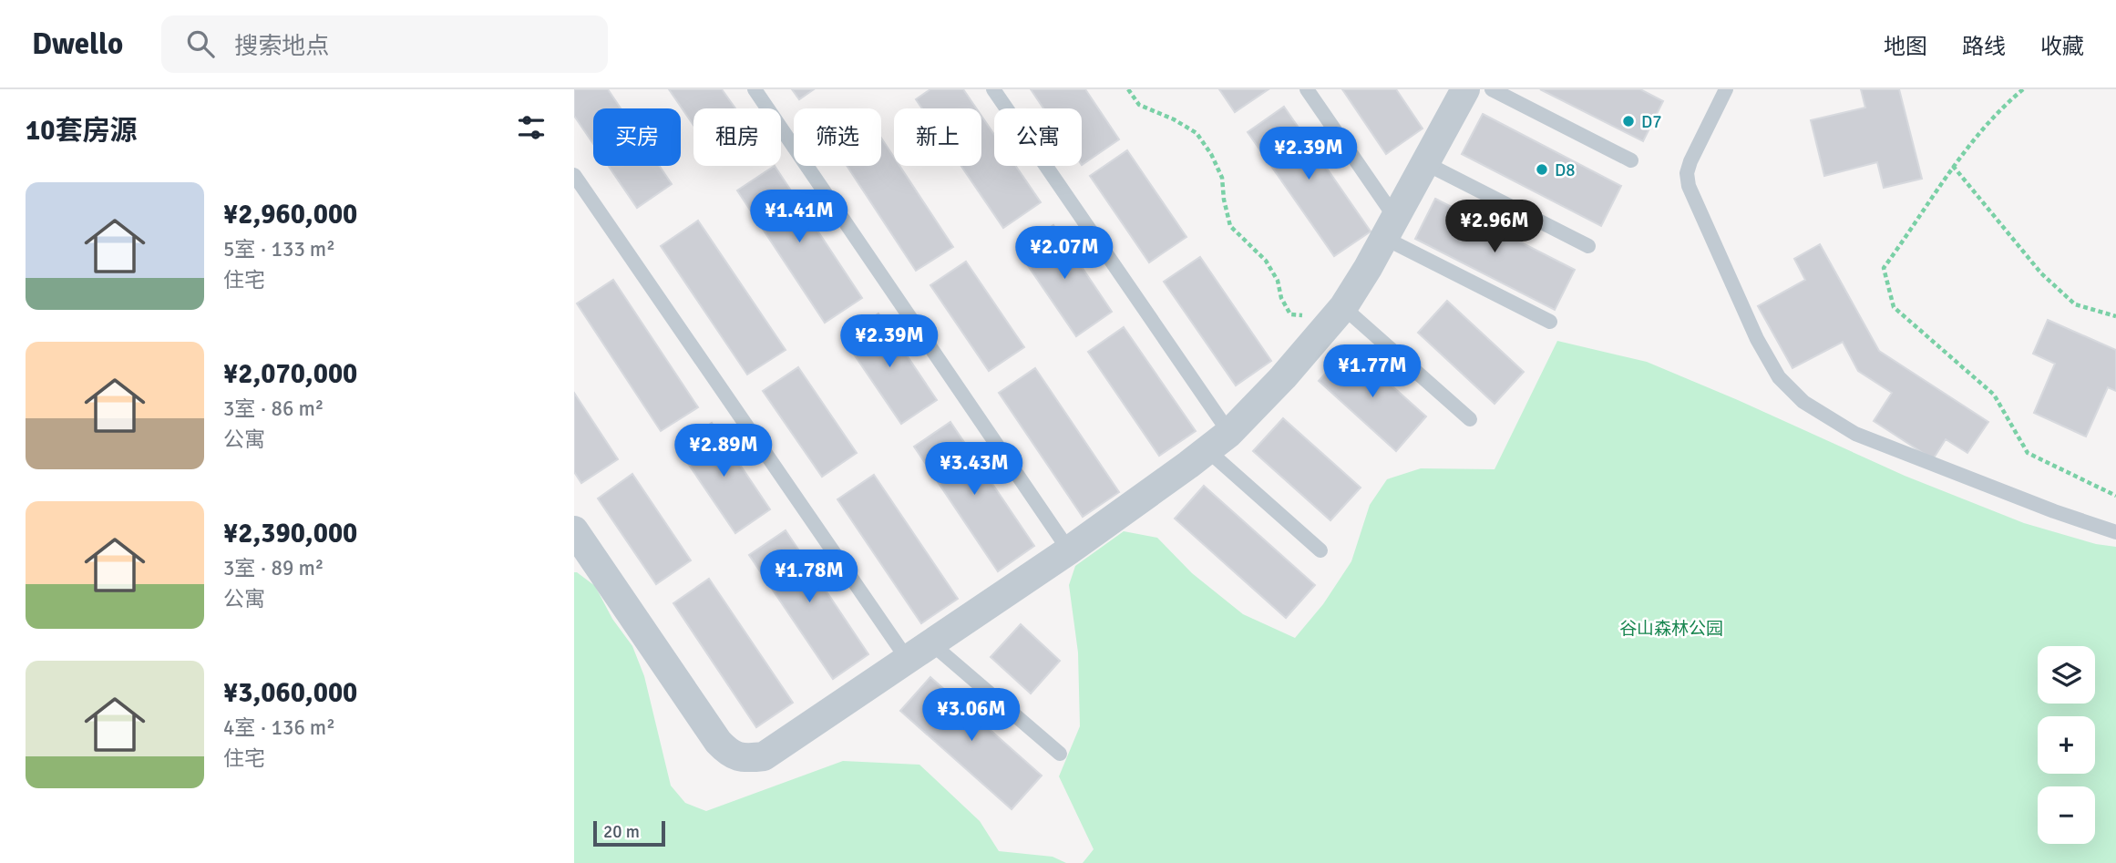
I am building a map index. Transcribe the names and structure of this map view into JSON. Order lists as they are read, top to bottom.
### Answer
{
  "parks": ["谷山森林公园"],
  "places": ["D7", "D8"],
  "scale_bar": "20 m",
  "page": {
    "header": "Dwello",
    "search": "搜索地点",
    "nav": ["地图", "路线", "收藏"],
    "heading": "10套房源",
    "chip": [
      "买房",
      "租房",
      "筛选",
      "新上",
      "公寓"
    ],
    "price": [
      "¥2.39M",
      "¥1.41M",
      "¥2.96M",
      "¥2.07M",
      "¥2.39M",
      "¥1.77M",
      "¥2.89M",
      "¥3.43M",
      "¥1.78M",
      "¥3.06M"
    ],
    "list": [
      {
        "name": "¥2,960,000",
        "note": "5室 · 133 m² · 住宅"
      },
      {
        "name": "¥2,070,000",
        "note": "3室 · 86 m² · 公寓"
      },
      {
        "name": "¥2,390,000",
        "note": "3室 · 89 m² · 公寓"
      },
      {
        "name": "¥3,060,000",
        "note": "4室 · 136 m² · 住宅"
      }
    ],
    "map_buttons": ["+", "−"],
    "scale": "20 m"
  }
}
